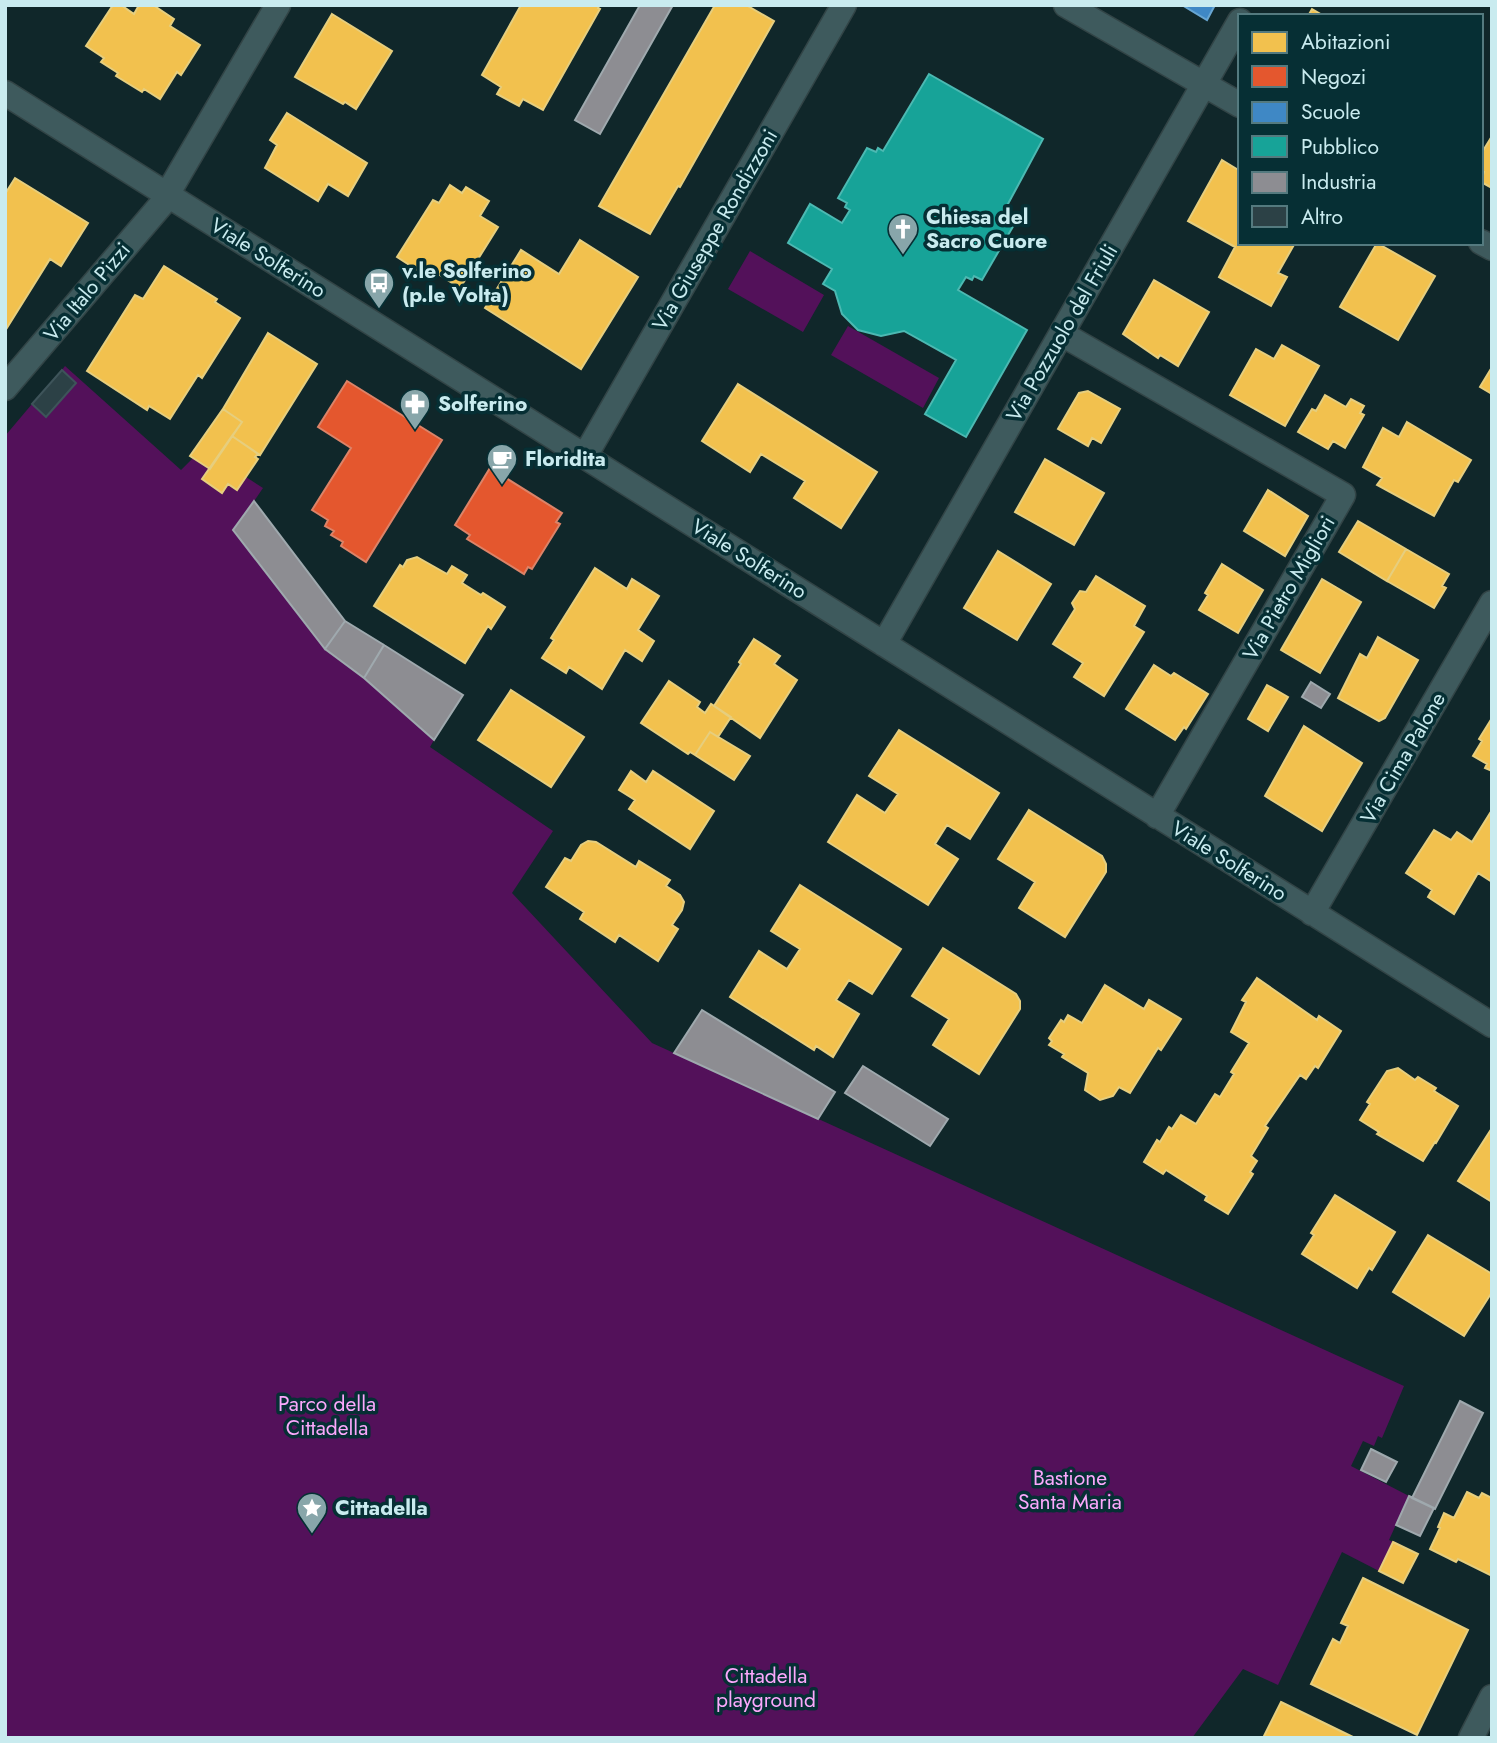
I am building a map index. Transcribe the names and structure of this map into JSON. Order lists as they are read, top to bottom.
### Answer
{
  "streets": {
    "street": [
      "Via Giuseppe Rondizzoni",
      "Viale Solferino",
      "Via Italo Pizzi",
      "Via Pozzuolo del Friuli",
      "Via Pietro Migliori",
      "Via Cima Palone"
    ]
  },
  "crossings": [
    ["Via Giuseppe Rondizzoni", "Viale Solferino"],
    ["Viale Solferino", "Via Italo Pizzi"],
    ["Viale Solferino", "Via Pozzuolo del Friuli"],
    ["Viale Solferino", "Via Pietro Migliori"],
    ["Viale Solferino", "Via Cima Palone"],
    ["Via Pozzuolo del Friuli", "Via Pietro Migliori"]
  ],
  "parks": ["Parco della Cittadella", "Bastione Santa Maria", "Cittadella playground"],
  "places": {
    "church": ["Chiesa del Sacro Cuore"],
    "bus stop": ["v.le Solferino (p.le Volta)"],
    "pharmacy": ["Solferino"],
    "cafe": ["Floridita"],
    "place": ["Cittadella"]
  },
  "legend": [
    "Abitazioni",
    "Negozi",
    "Scuole",
    "Pubblico",
    "Industria",
    "Altro"
  ]
}
